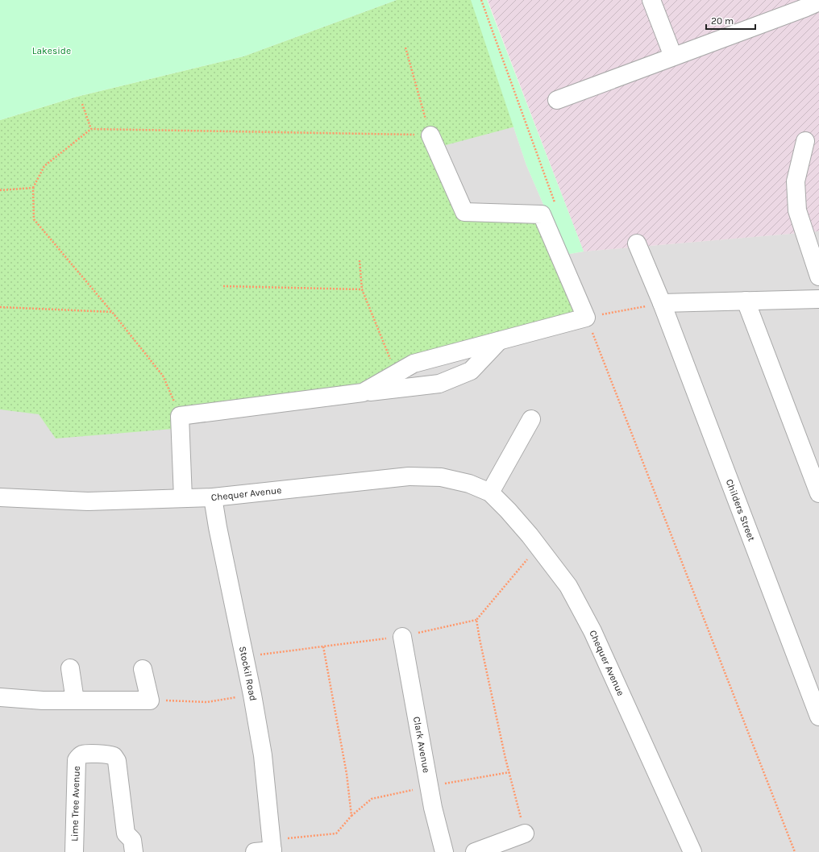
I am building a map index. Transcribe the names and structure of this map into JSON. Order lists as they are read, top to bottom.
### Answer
{
  "streets": {
    "street": [
      "Chequer Avenue",
      "Childers Street",
      "Stockil Road",
      "Clark Avenue",
      "Lime Tree Avenue"
    ]
  },
  "crossings": [
    ["Chequer Avenue", "Stockil Road"]
  ],
  "parks": ["Lakeside"],
  "scale_bar": "20 m"
}
